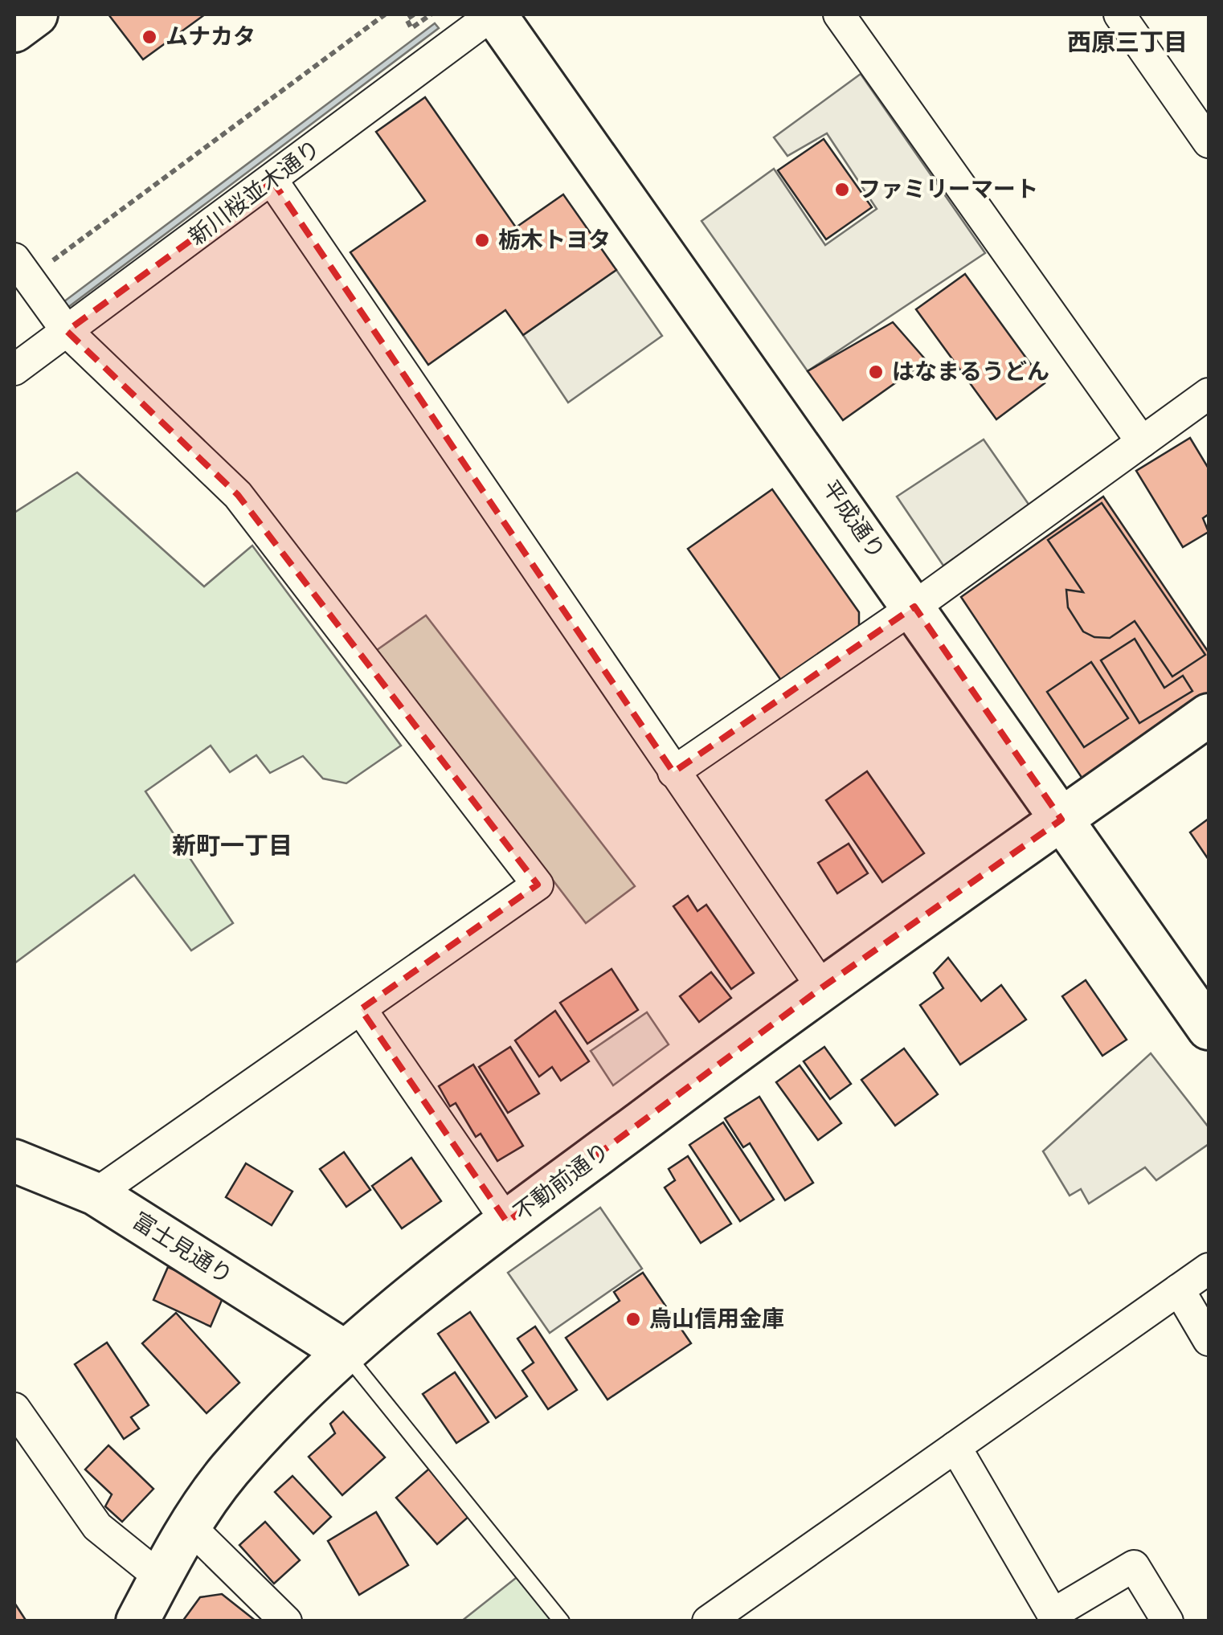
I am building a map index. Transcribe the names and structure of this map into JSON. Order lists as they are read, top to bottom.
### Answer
{
  "streets": {
    "street": [
      "新川桜並木通り",
      "平成通り",
      "不動前通り",
      "富士見通り"
    ]
  },
  "crossings": [
    ["新川桜並木通り", "平成通り"],
    ["平成通り", "不動前通り"],
    ["不動前通り", "富士見通り"]
  ],
  "districts": ["西原三丁目", "新町一丁目"],
  "places": [
    "ムナカタ",
    "ファミリーマート",
    "栃木トヨタ",
    "はなまるうどん",
    "烏山信用金庫"
  ]
}
